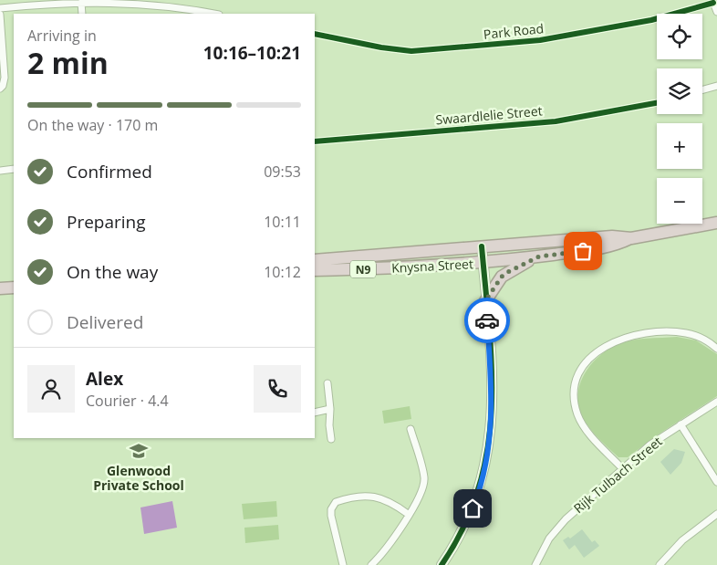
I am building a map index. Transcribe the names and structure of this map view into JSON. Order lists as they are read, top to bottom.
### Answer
{
  "streets": {
    "highway": ["Knysna Street", "N9"],
    "street": ["Park Road", "Swaardlelie Street", "Rijk Tulbach Street"]
  },
  "places": {
    "school or university": ["Glenwood Private School"]
  },
  "page": {
    "map_buttons": ["+", "−"],
    "heading": ["2 min", "Arriving in", "10:16–10:21"],
    "panel": ["Alex", "Courier · 4.4"],
    "bar": "On the way · 170 m",
    "list": [
      ["Confirmed", "09:53"],
      ["Preparing", "10:11"],
      ["On the way", "10:12"],
      "Delivered"
    ]
  }
}
